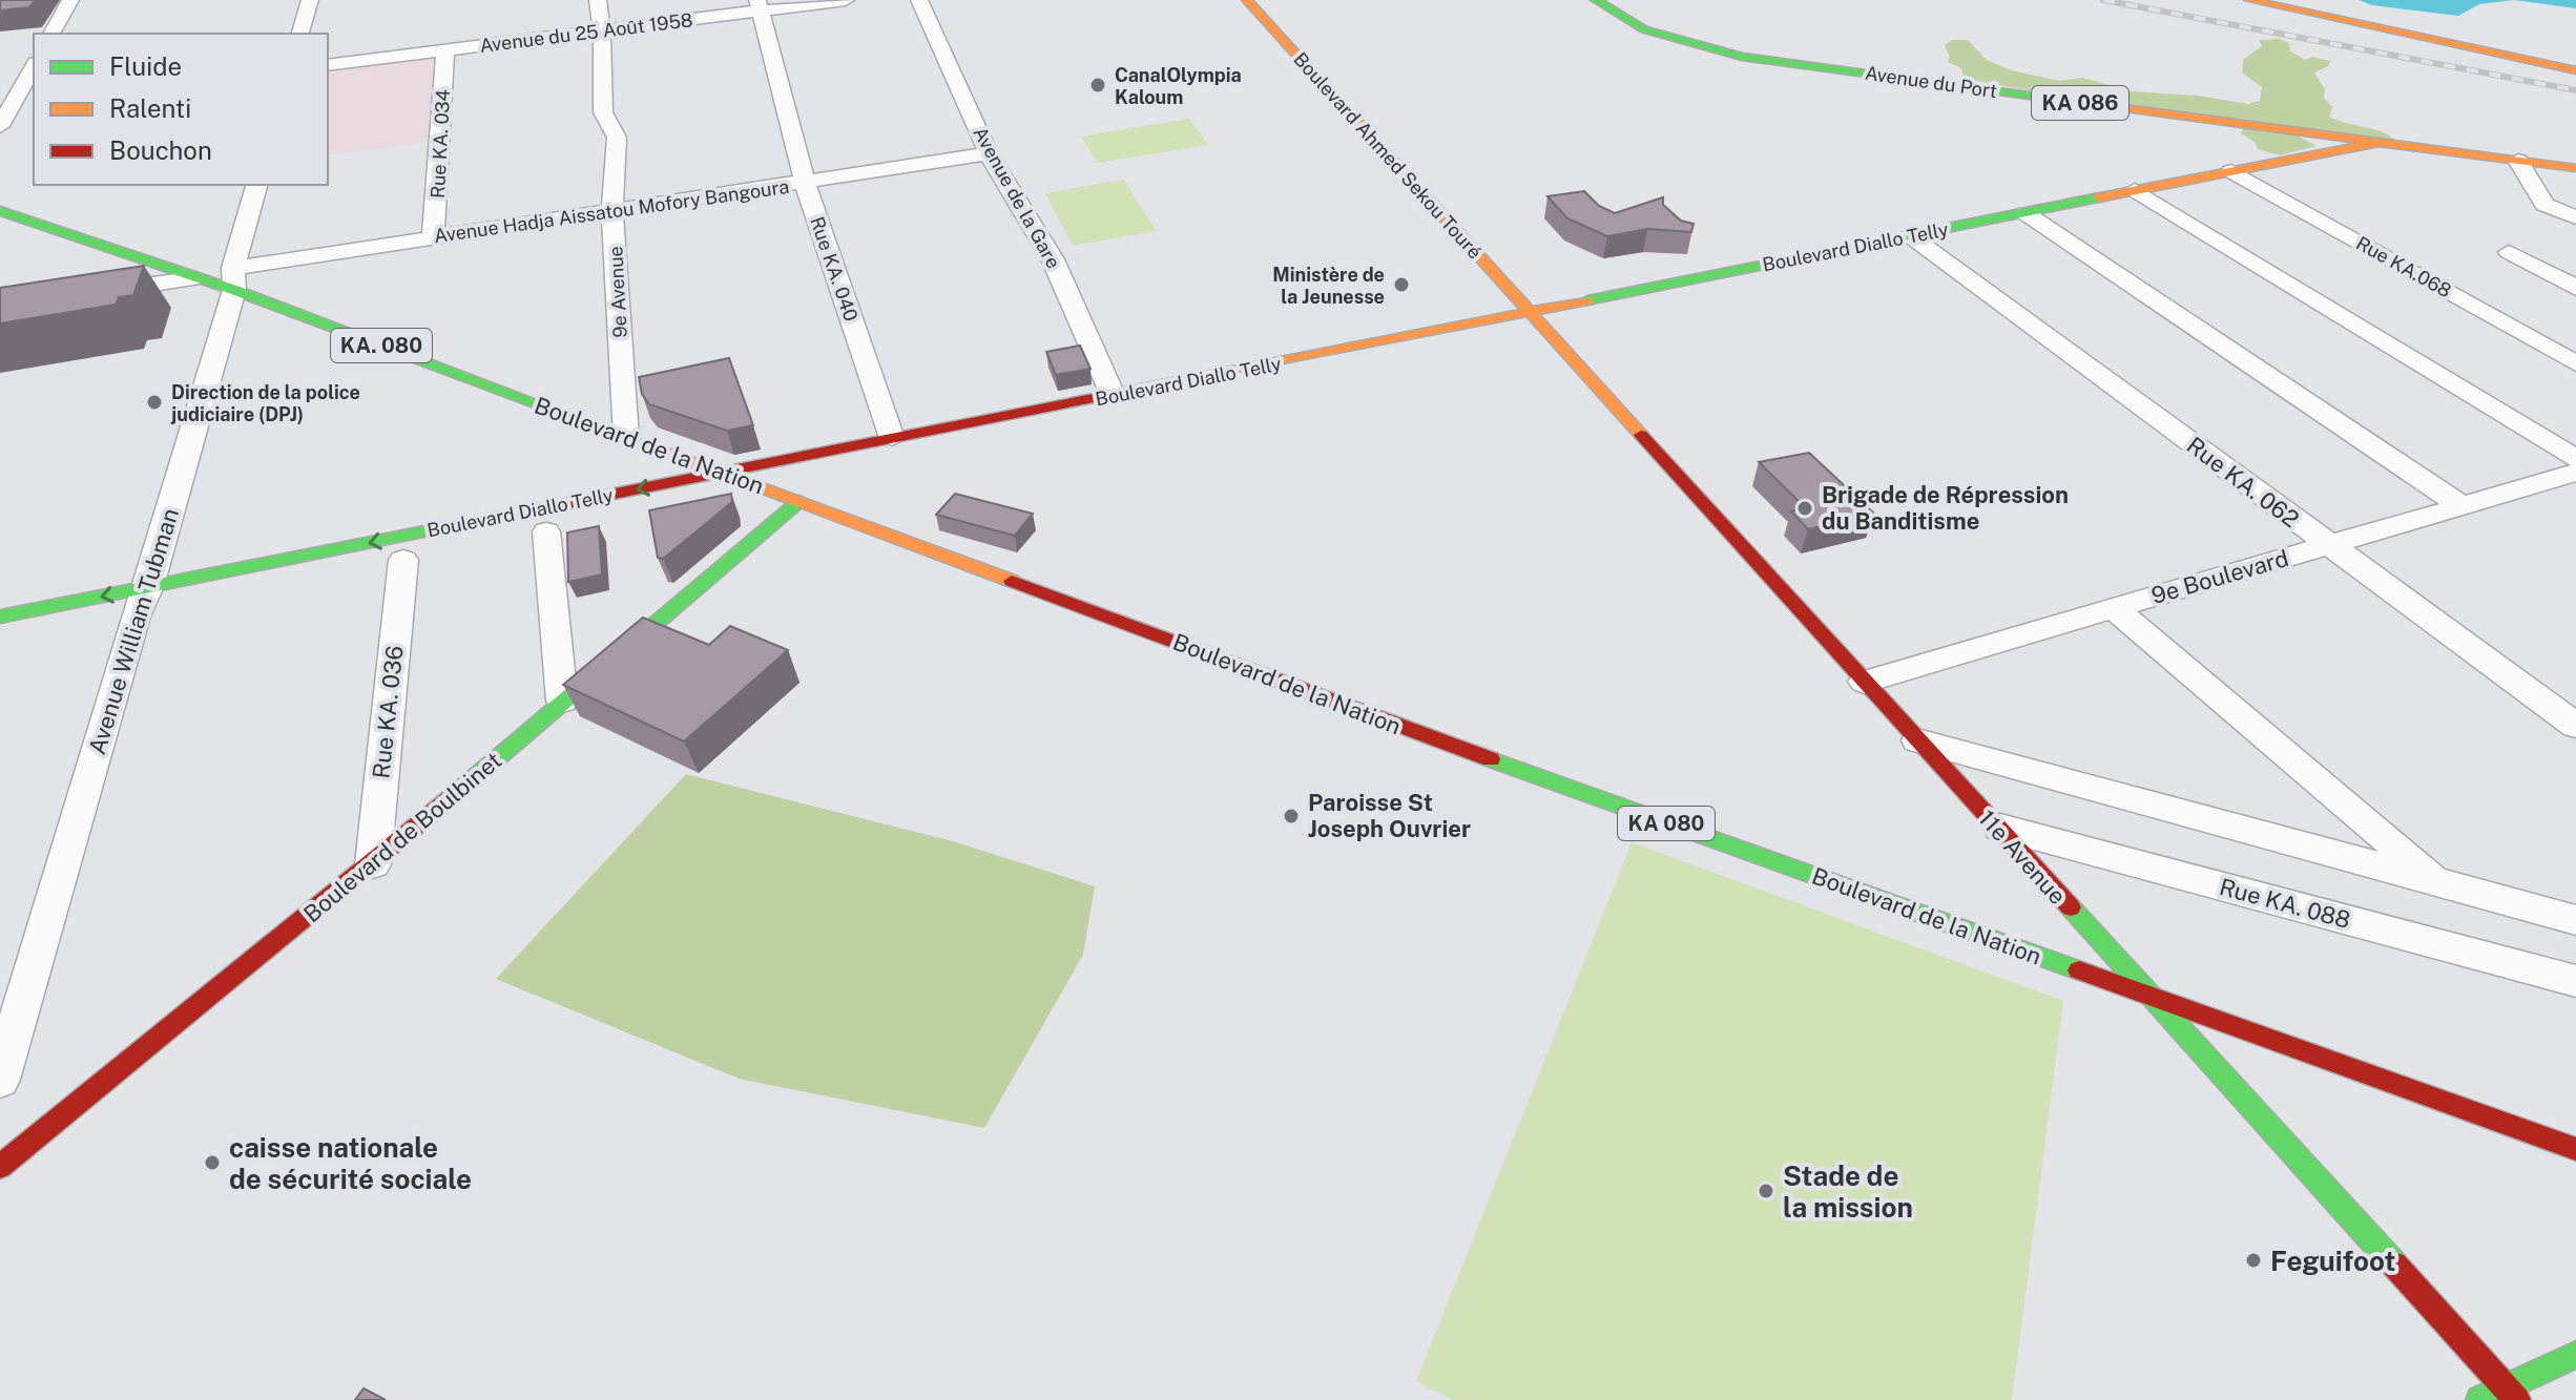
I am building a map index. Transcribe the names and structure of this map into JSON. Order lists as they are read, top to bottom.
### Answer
{
  "streets": {
    "street": [
      "Avenue du 25 Août 1958",
      "Avenue du Port",
      "KA 086",
      "Rue KA. 034",
      "Boulevard Ahmed Sekou Touré",
      "Avenue de la Gare",
      "Avenue Hadja Aissatou Mofory Bangoura",
      "Boulevard Diallo Telly",
      "Rue KA.068",
      "Rue KA. 040",
      "9e Avenue",
      "KA. 080",
      "Boulevard de la Nation",
      "Rue KA. 062",
      "9e Boulevard",
      "Avenue William Tubman",
      "Rue KA. 036",
      "KA 080",
      "Boulevard de Boulbinet",
      "11e Avenue",
      "Rue KA. 088"
    ]
  },
  "crossings": [
    ["Avenue du 25 Août 1958", "Rue KA. 034"],
    ["Avenue du 25 Août 1958", "Rue KA. 040"],
    ["Avenue du 25 Août 1958", "9e Avenue"],
    ["Avenue du Port", "Boulevard Diallo Telly"],
    ["Rue KA. 034", "Avenue Hadja Aissatou Mofory Bangoura"],
    ["Boulevard Ahmed Sekou Touré", "Boulevard Diallo Telly"],
    ["Boulevard Ahmed Sekou Touré", "11e Avenue"],
    ["Avenue de la Gare", "Avenue Hadja Aissatou Mofory Bangoura"],
    ["Avenue de la Gare", "Boulevard Diallo Telly"],
    ["Avenue Hadja Aissatou Mofory Bangoura", "Rue KA. 040"],
    ["Avenue Hadja Aissatou Mofory Bangoura", "9e Avenue"],
    ["Avenue Hadja Aissatou Mofory Bangoura", "Boulevard de la Nation"],
    ["Avenue Hadja Aissatou Mofory Bangoura", "Avenue William Tubman"],
    ["Boulevard Diallo Telly", "Rue KA.068"],
    ["Boulevard Diallo Telly", "Rue KA. 040"],
    ["Boulevard Diallo Telly", "Boulevard de la Nation"],
    ["Boulevard Diallo Telly", "Rue KA. 062"],
    ["Boulevard Diallo Telly", "Avenue William Tubman"],
    ["Boulevard Diallo Telly", "11e Avenue"],
    ["9e Avenue", "Boulevard de la Nation"],
    ["Boulevard de la Nation", "Avenue William Tubman"],
    ["Boulevard de la Nation", "Boulevard de Boulbinet"],
    ["Boulevard de la Nation", "11e Avenue"],
    ["Rue KA. 062", "9e Boulevard"],
    ["9e Boulevard", "11e Avenue"],
    ["Rue KA. 036", "Boulevard de Boulbinet"],
    ["11e Avenue", "Rue KA. 088"]
  ],
  "places": [
    "CanalOlympia Kaloum",
    "Ministère de la Jeunesse",
    "Direction de la police judiciaire (DPJ)",
    "Brigade de Répression du Banditisme",
    "Paroisse St Joseph Ouvrier",
    "caisse nationale de sécurité sociale",
    "Stade de la mission",
    "Feguifoot"
  ],
  "legend": ["Fluide", "Ralenti", "Bouchon"]
}
